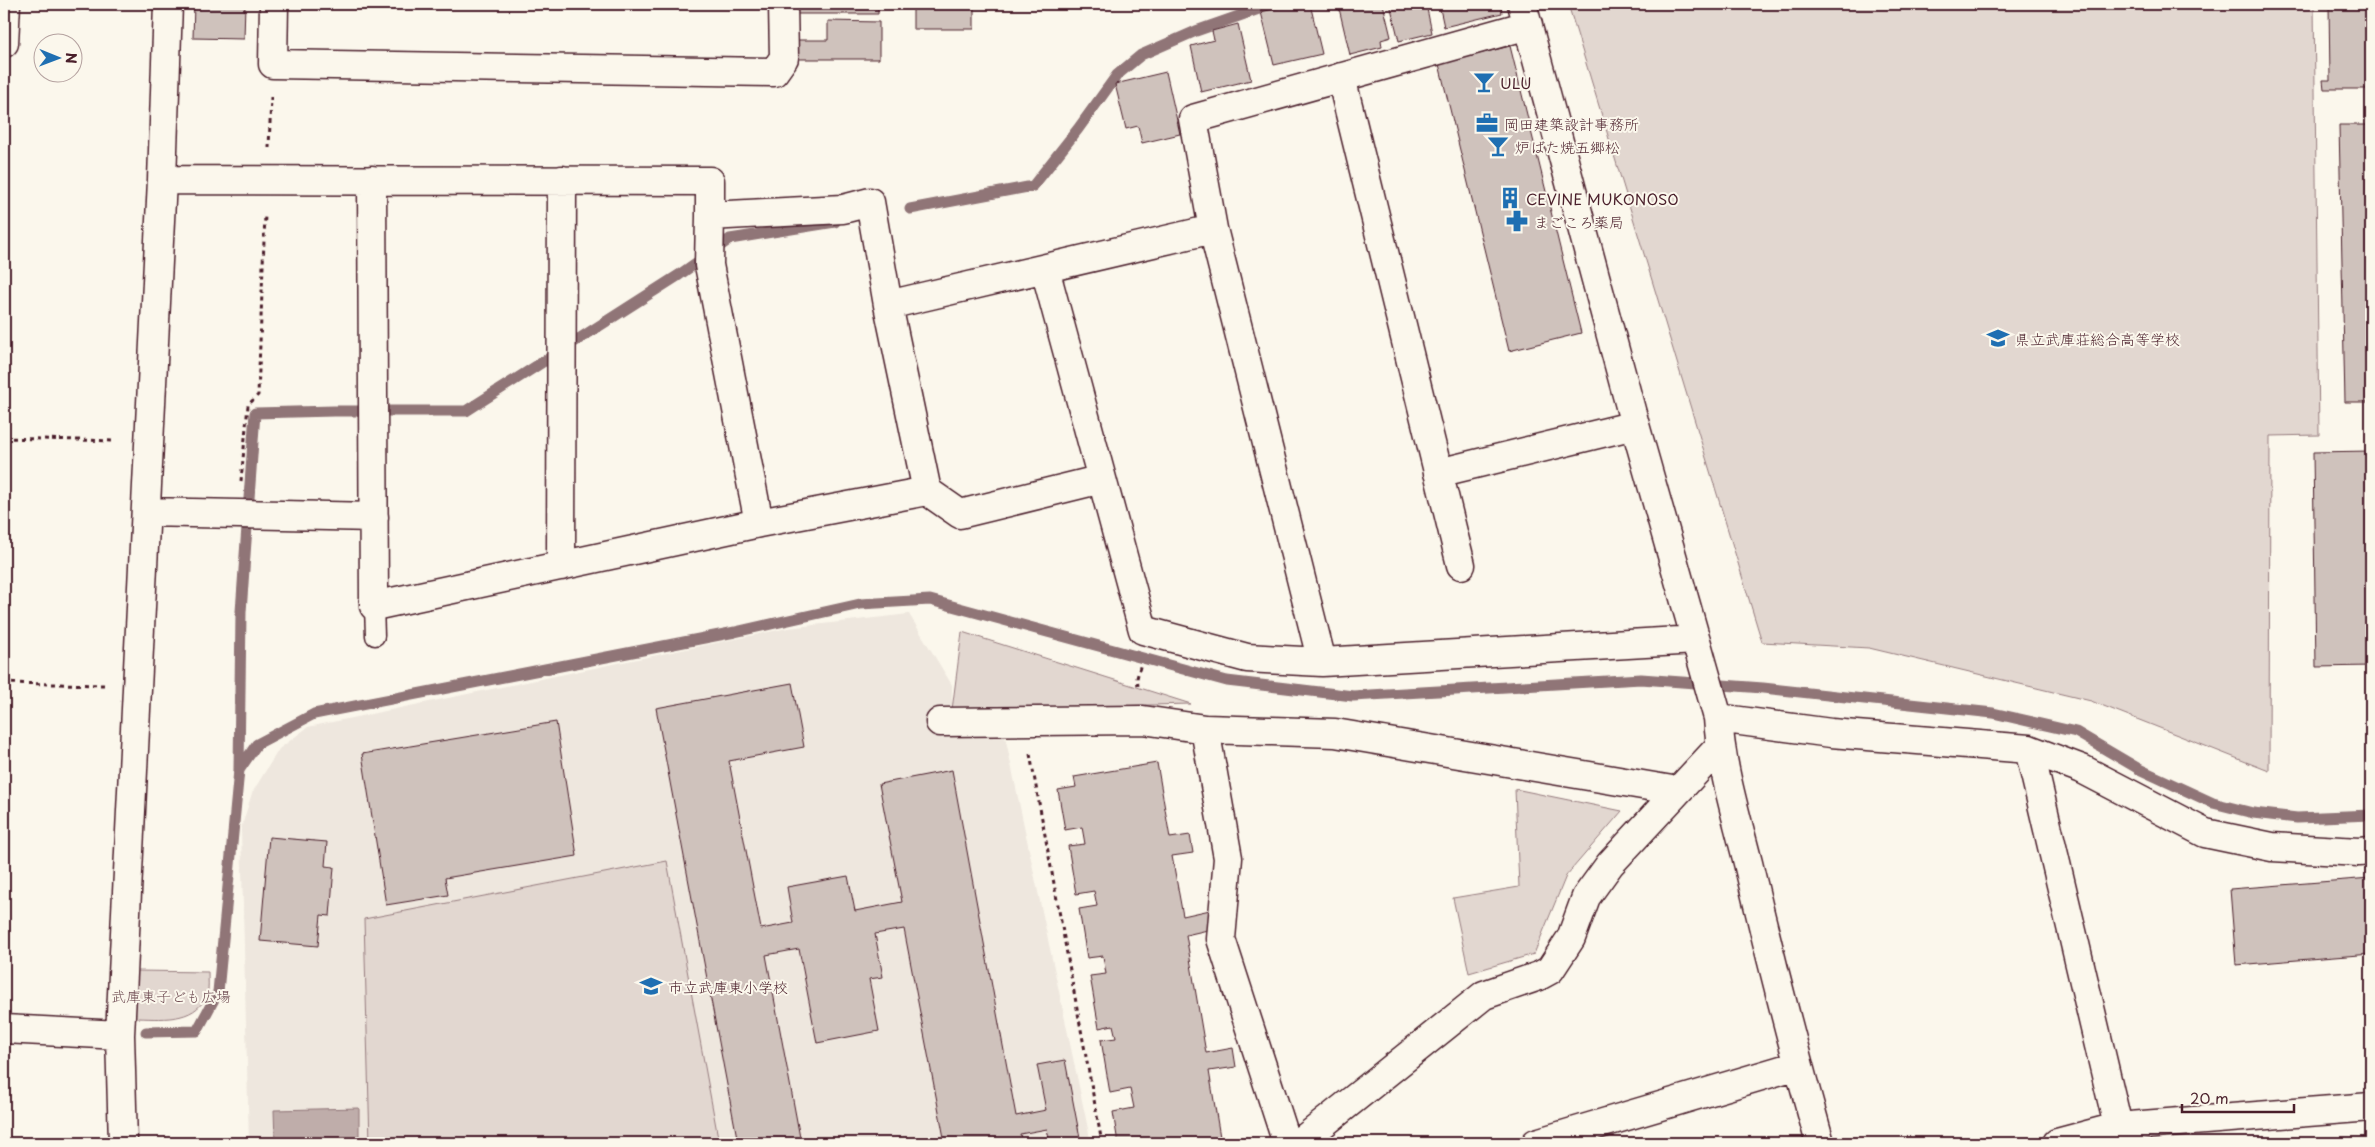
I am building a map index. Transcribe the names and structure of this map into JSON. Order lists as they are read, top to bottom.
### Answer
{
  "parks": ["武庫東子ども広場"],
  "places": {
    "bar": ["ULU", "炉ばた焼五郷松"],
    "office": ["岡田建築設計事務所"],
    "building": ["CEVINE MUKONOSO"],
    "pharmacy": ["まごころ薬局"],
    "school or university": ["県立武庫荘総合高等学校", "市立武庫東小学校"]
  },
  "scale_bar": "20 m",
  "north": "right"
}
